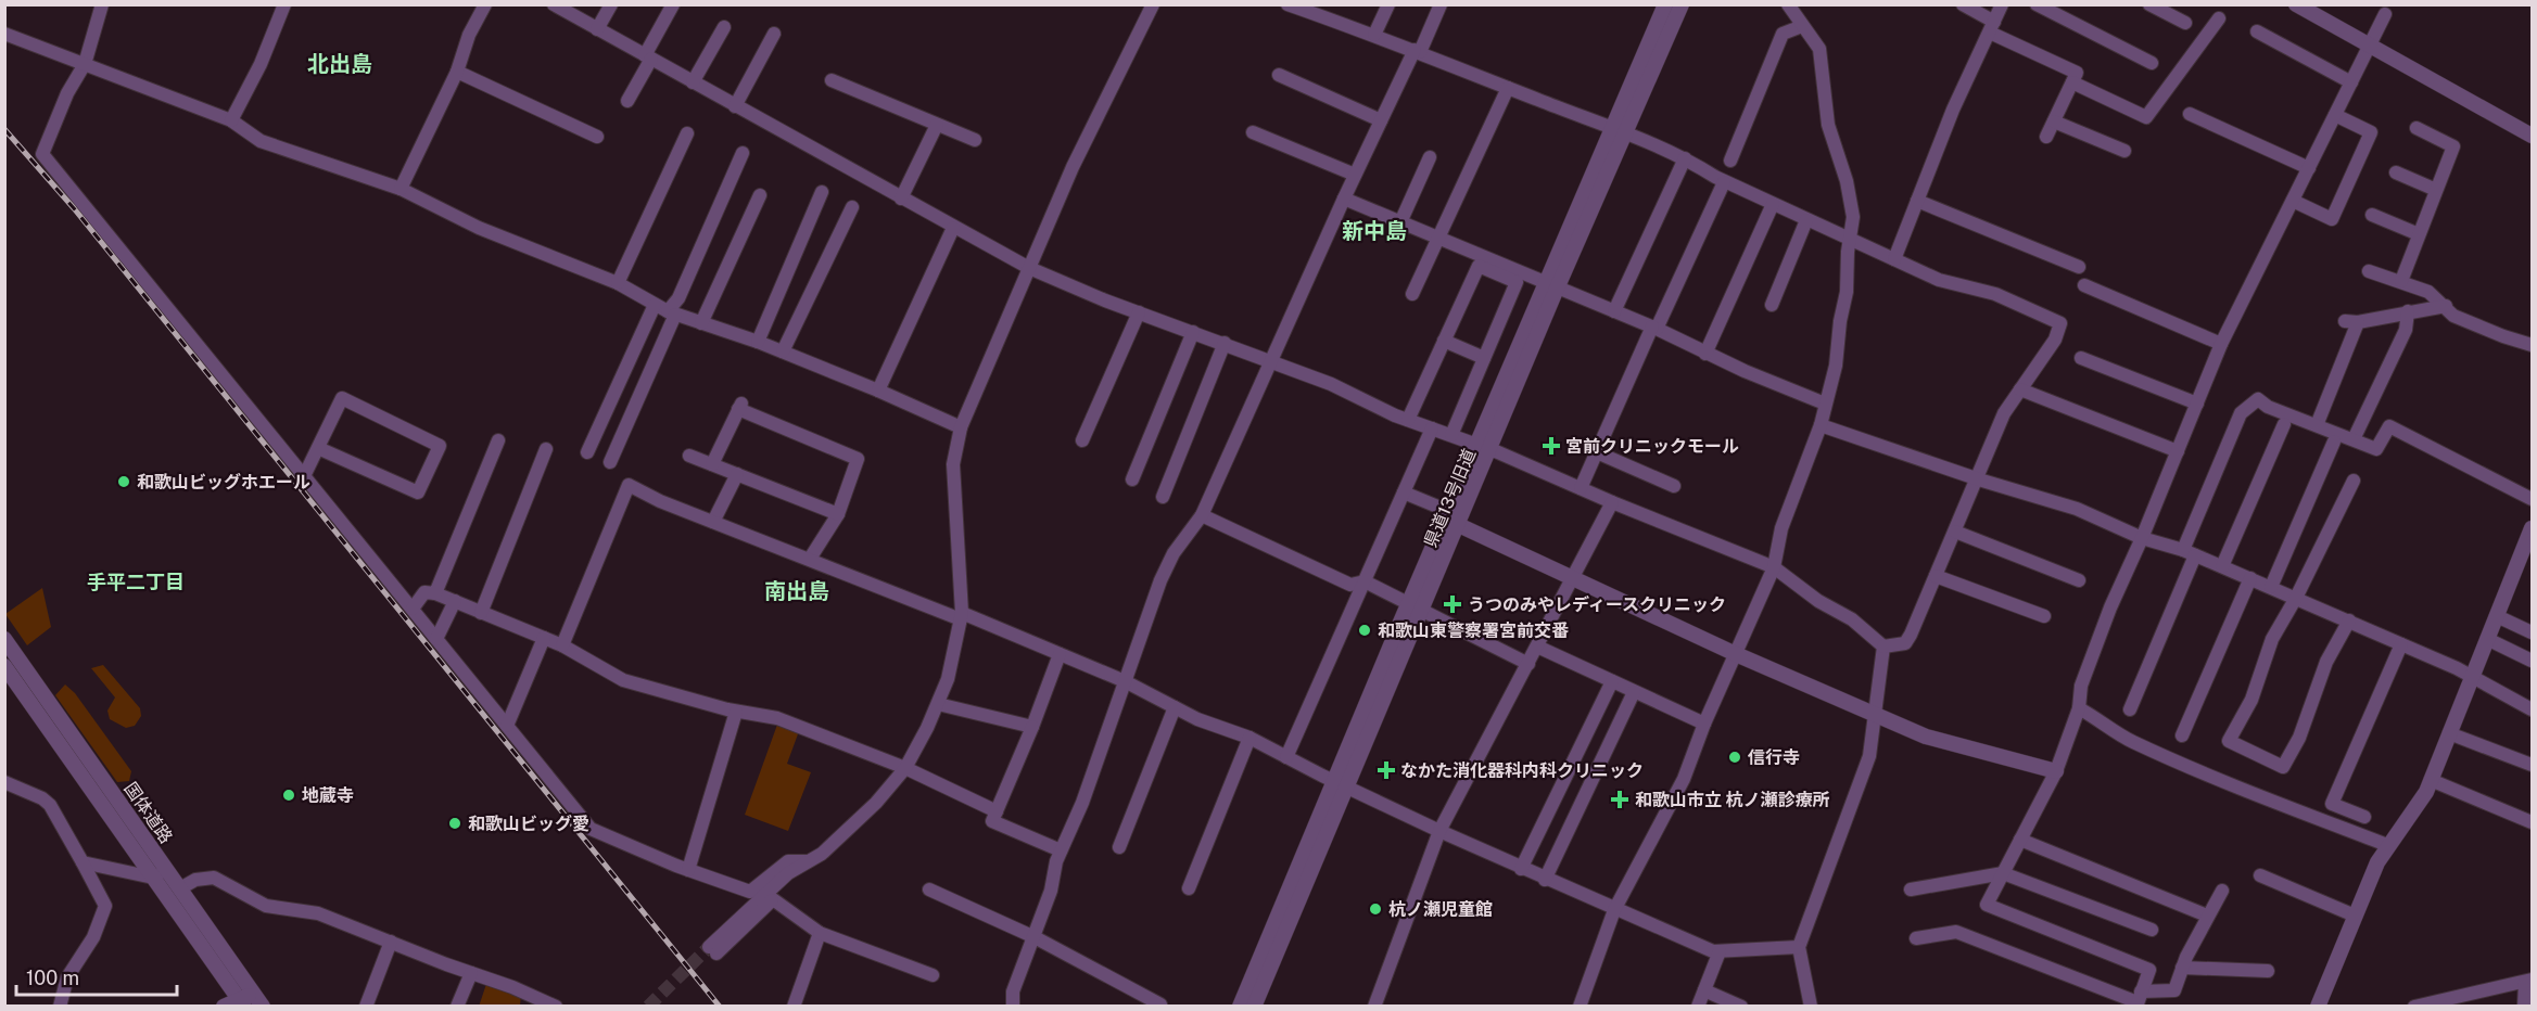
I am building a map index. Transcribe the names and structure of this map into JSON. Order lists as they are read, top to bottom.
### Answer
{
  "streets": {
    "street": ["県道13号旧道", "国体道路"]
  },
  "districts": [
    "北出島",
    "新中島",
    "手平二丁目",
    "南出島"
  ],
  "places": {
    "health": [
      "宮前クリニックモール",
      "うつのみやレディースクリニック",
      "なかた消化器科内科クリニック",
      "和歌山市立 杭ノ瀬診療所"
    ],
    "other": [
      "和歌山ビッグホエール",
      "和歌山東警察署宮前交番",
      "信行寺",
      "地蔵寺",
      "和歌山ビッグ愛",
      "杭ノ瀬児童館"
    ]
  },
  "scale_bar": "100 m"
}
